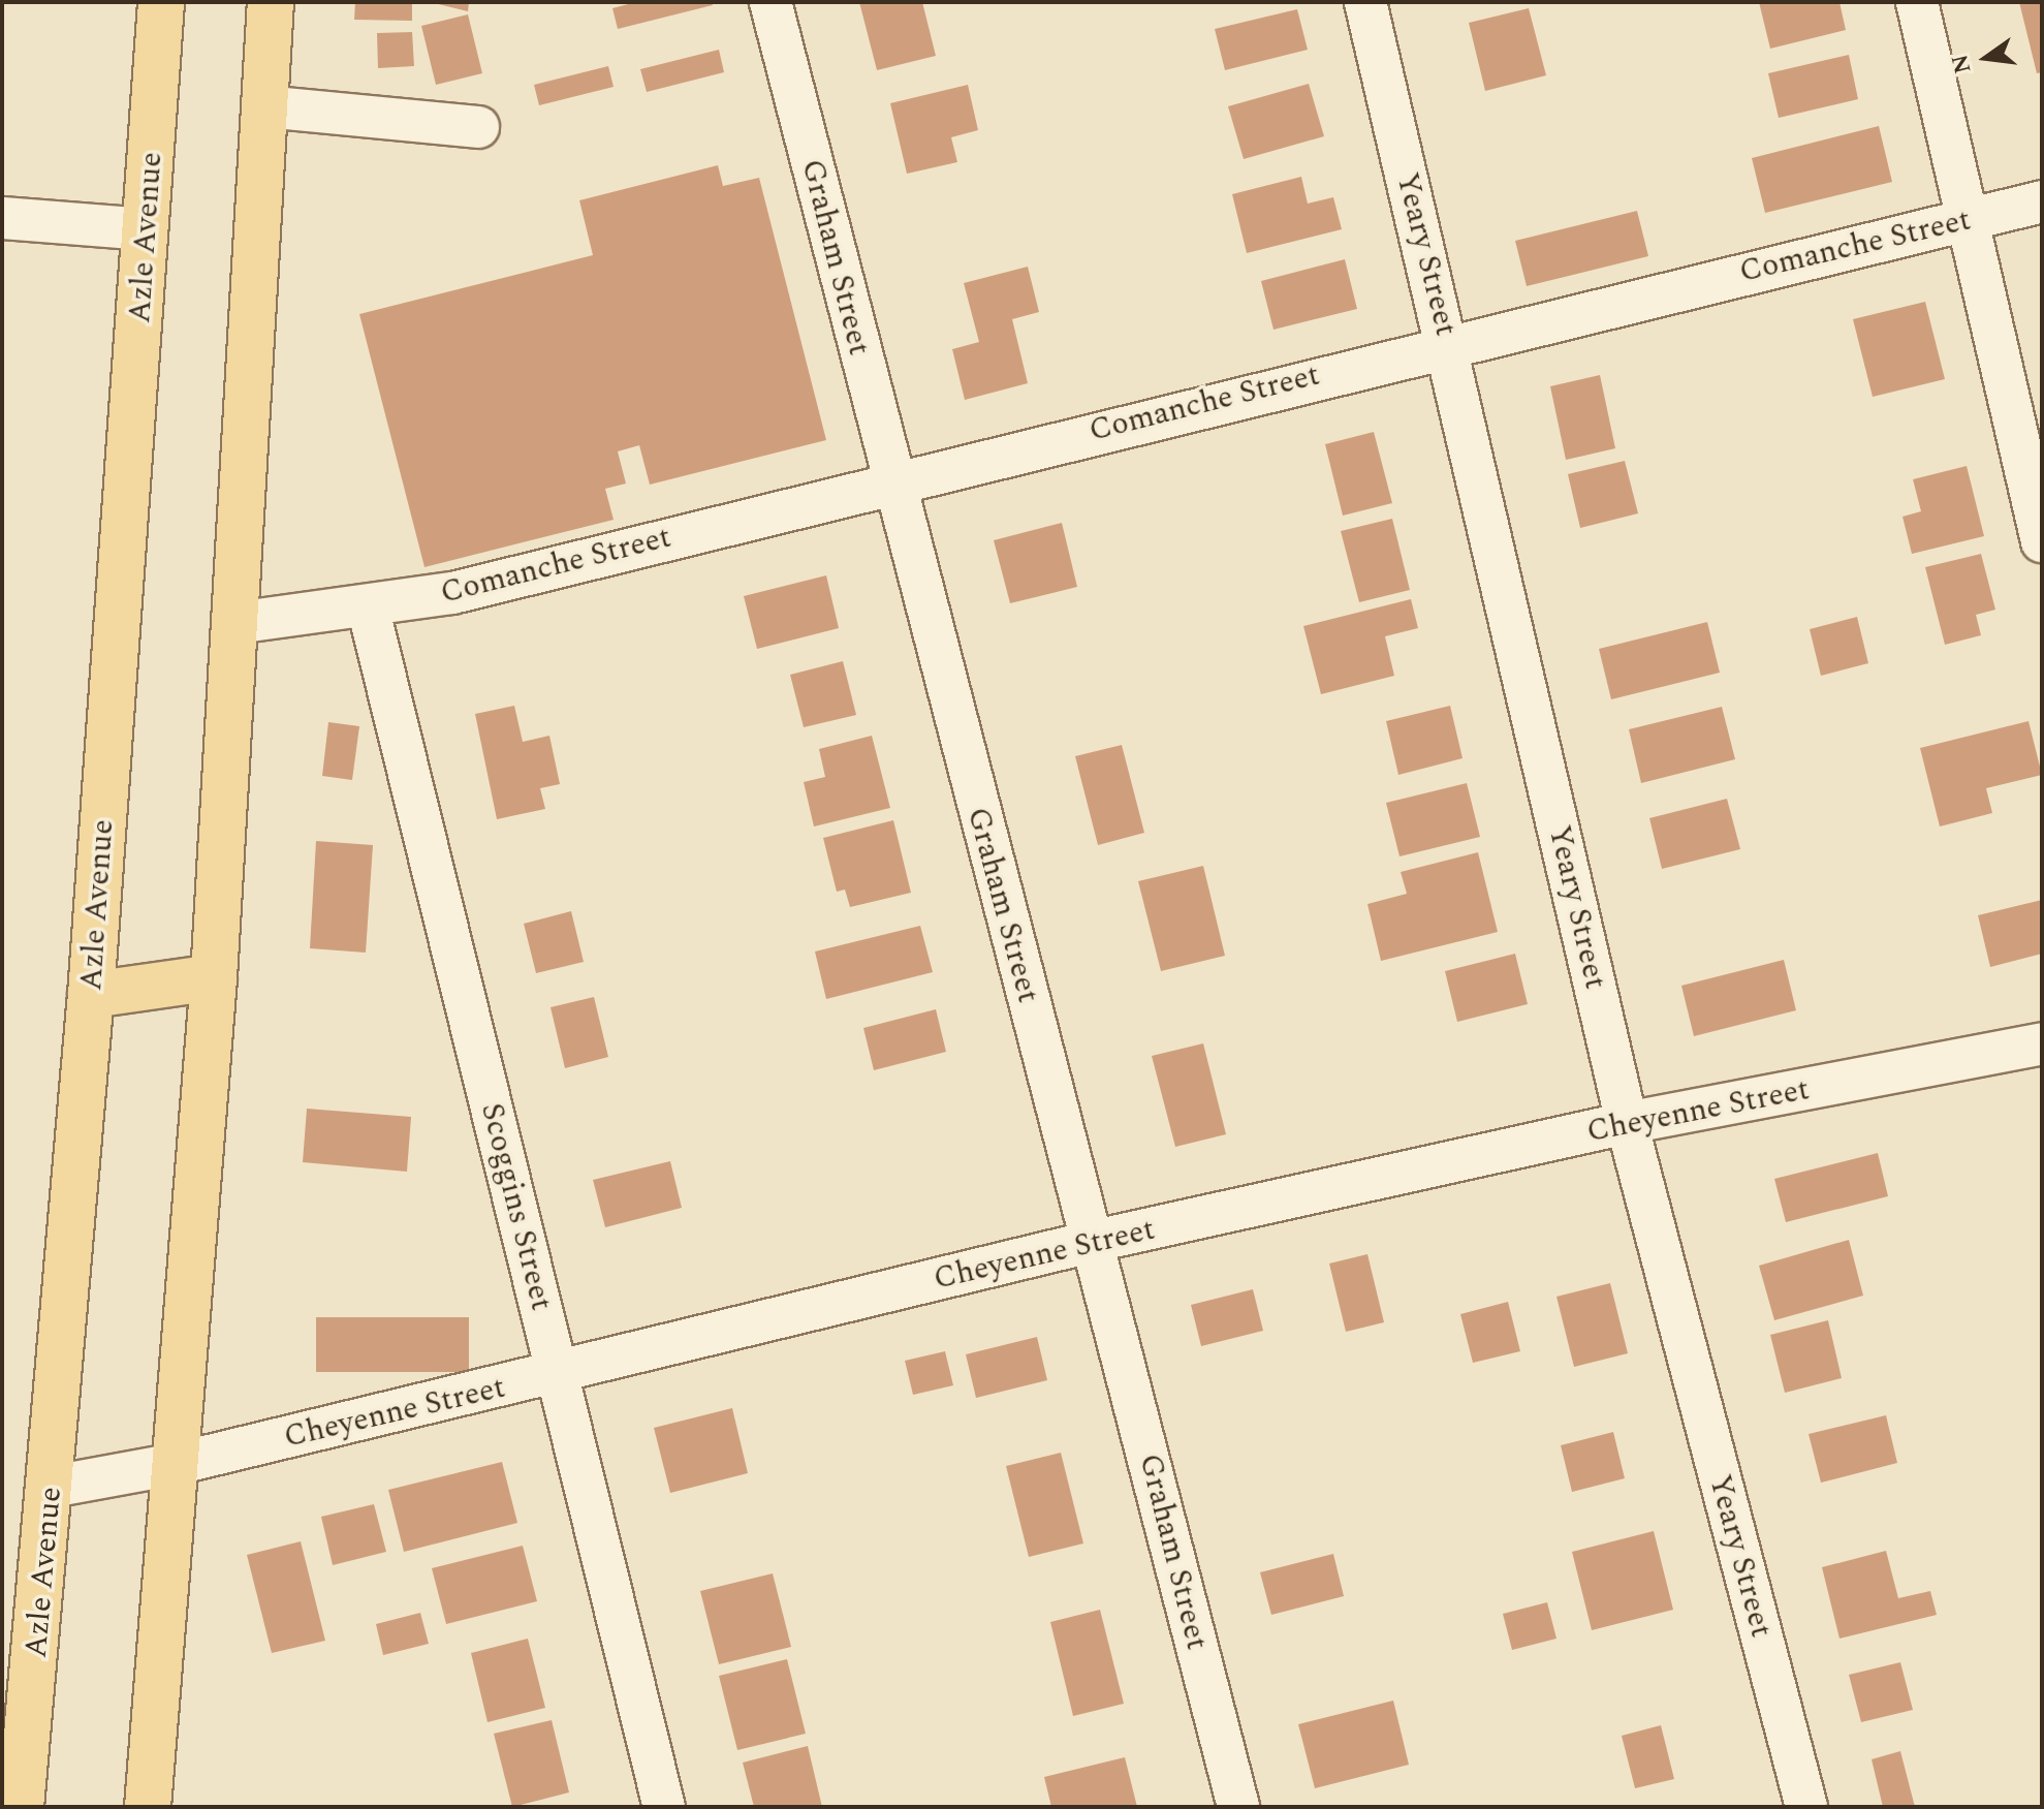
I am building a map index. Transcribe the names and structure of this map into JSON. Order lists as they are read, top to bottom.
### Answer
{
  "streets": {
    "main road": ["Azle Avenue"],
    "street": [
      "Comanche Street",
      "Yeary Street",
      "Graham Street",
      "Cheyenne Street",
      "Scoggins Street"
    ]
  },
  "crossings": [
    ["Azle Avenue", "Cheyenne Street"],
    ["Comanche Street", "Yeary Street"],
    ["Comanche Street", "Graham Street"],
    ["Comanche Street", "Scoggins Street"],
    ["Yeary Street", "Cheyenne Street"],
    ["Graham Street", "Cheyenne Street"],
    ["Cheyenne Street", "Scoggins Street"]
  ],
  "north": "left"
}
